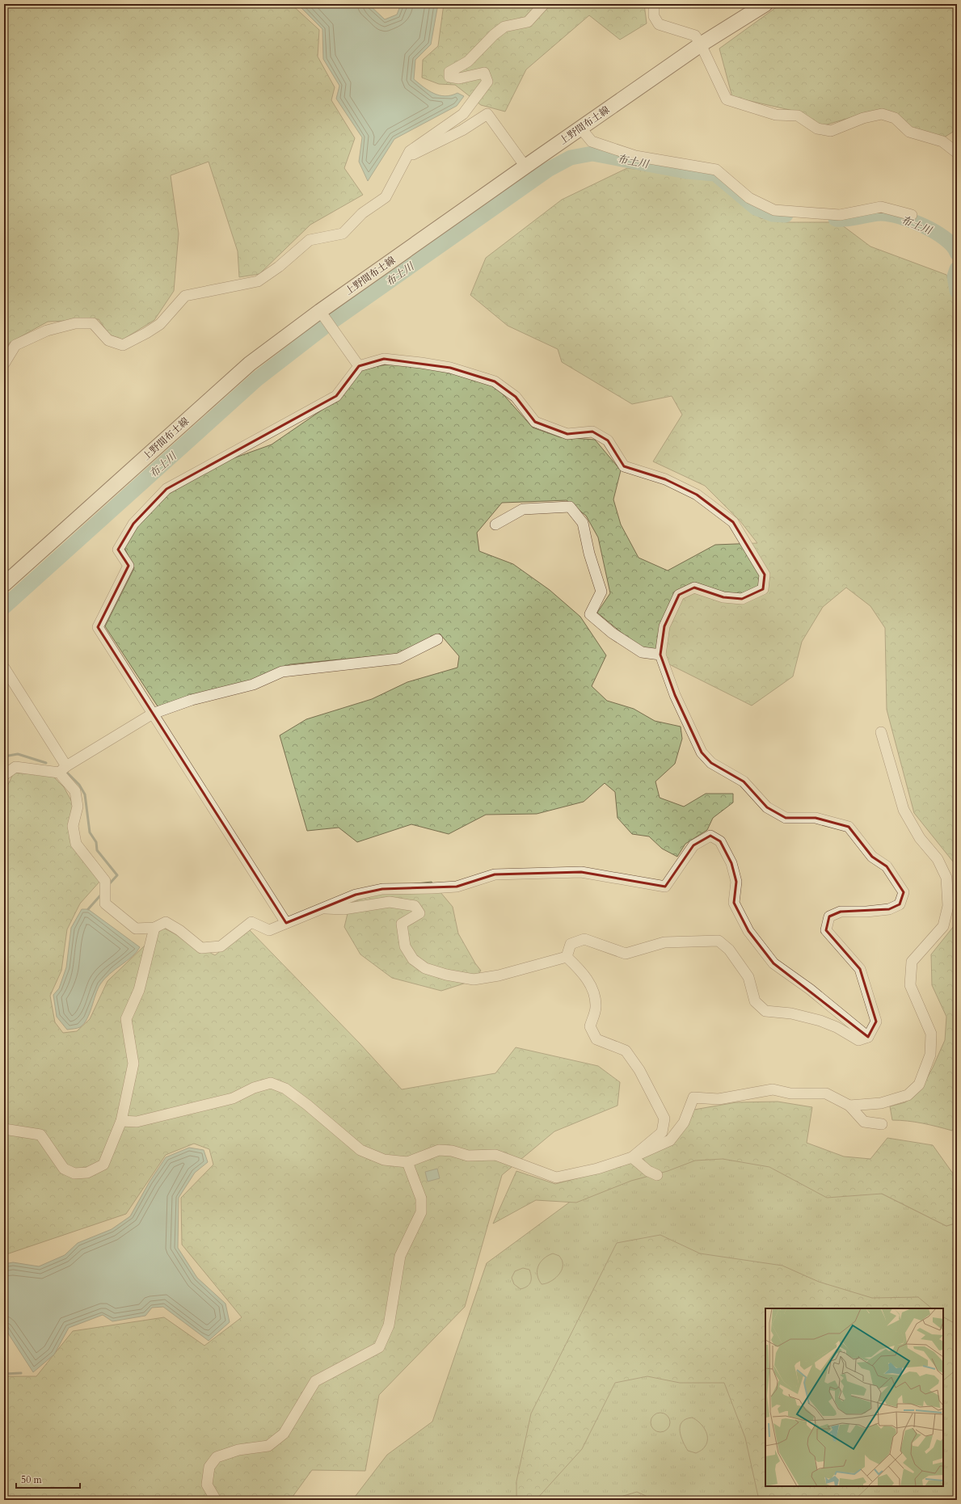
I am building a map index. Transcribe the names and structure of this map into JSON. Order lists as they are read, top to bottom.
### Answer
{
  "streets": {
    "main road": ["上野間布土線"]
  },
  "water": ["布土川"],
  "scale_bar": "50 m"
}
